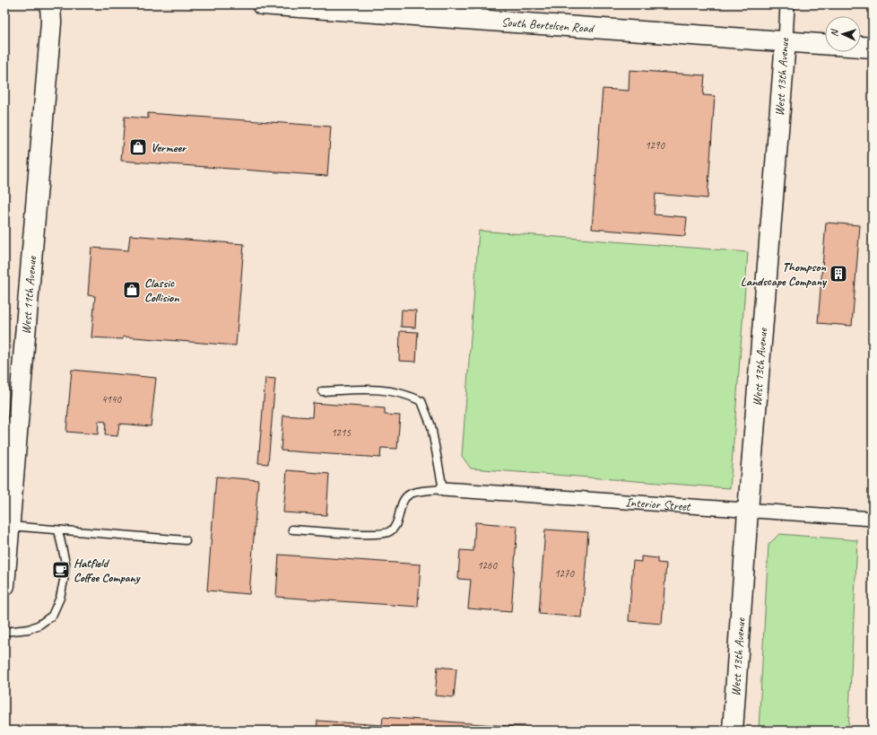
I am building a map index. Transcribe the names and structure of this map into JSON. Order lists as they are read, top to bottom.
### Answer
{
  "streets": {
    "main road": ["South Bertelsen Road", "West 13th Avenue", "West 11th Avenue"],
    "street": ["Interior Street"]
  },
  "crossings": [
    ["South Bertelsen Road", "West 13th Avenue"],
    ["West 13th Avenue", "Interior Street"]
  ],
  "places": {
    "shop": ["Vermeer", "Classic Collision"],
    "building": ["Thompson Landscape Company"],
    "cafe": ["Hatfield Coffee Company"]
  },
  "house_numbers": [
    "1290",
    "4140",
    "1215",
    "1260",
    "1270"
  ],
  "north": "left"
}
